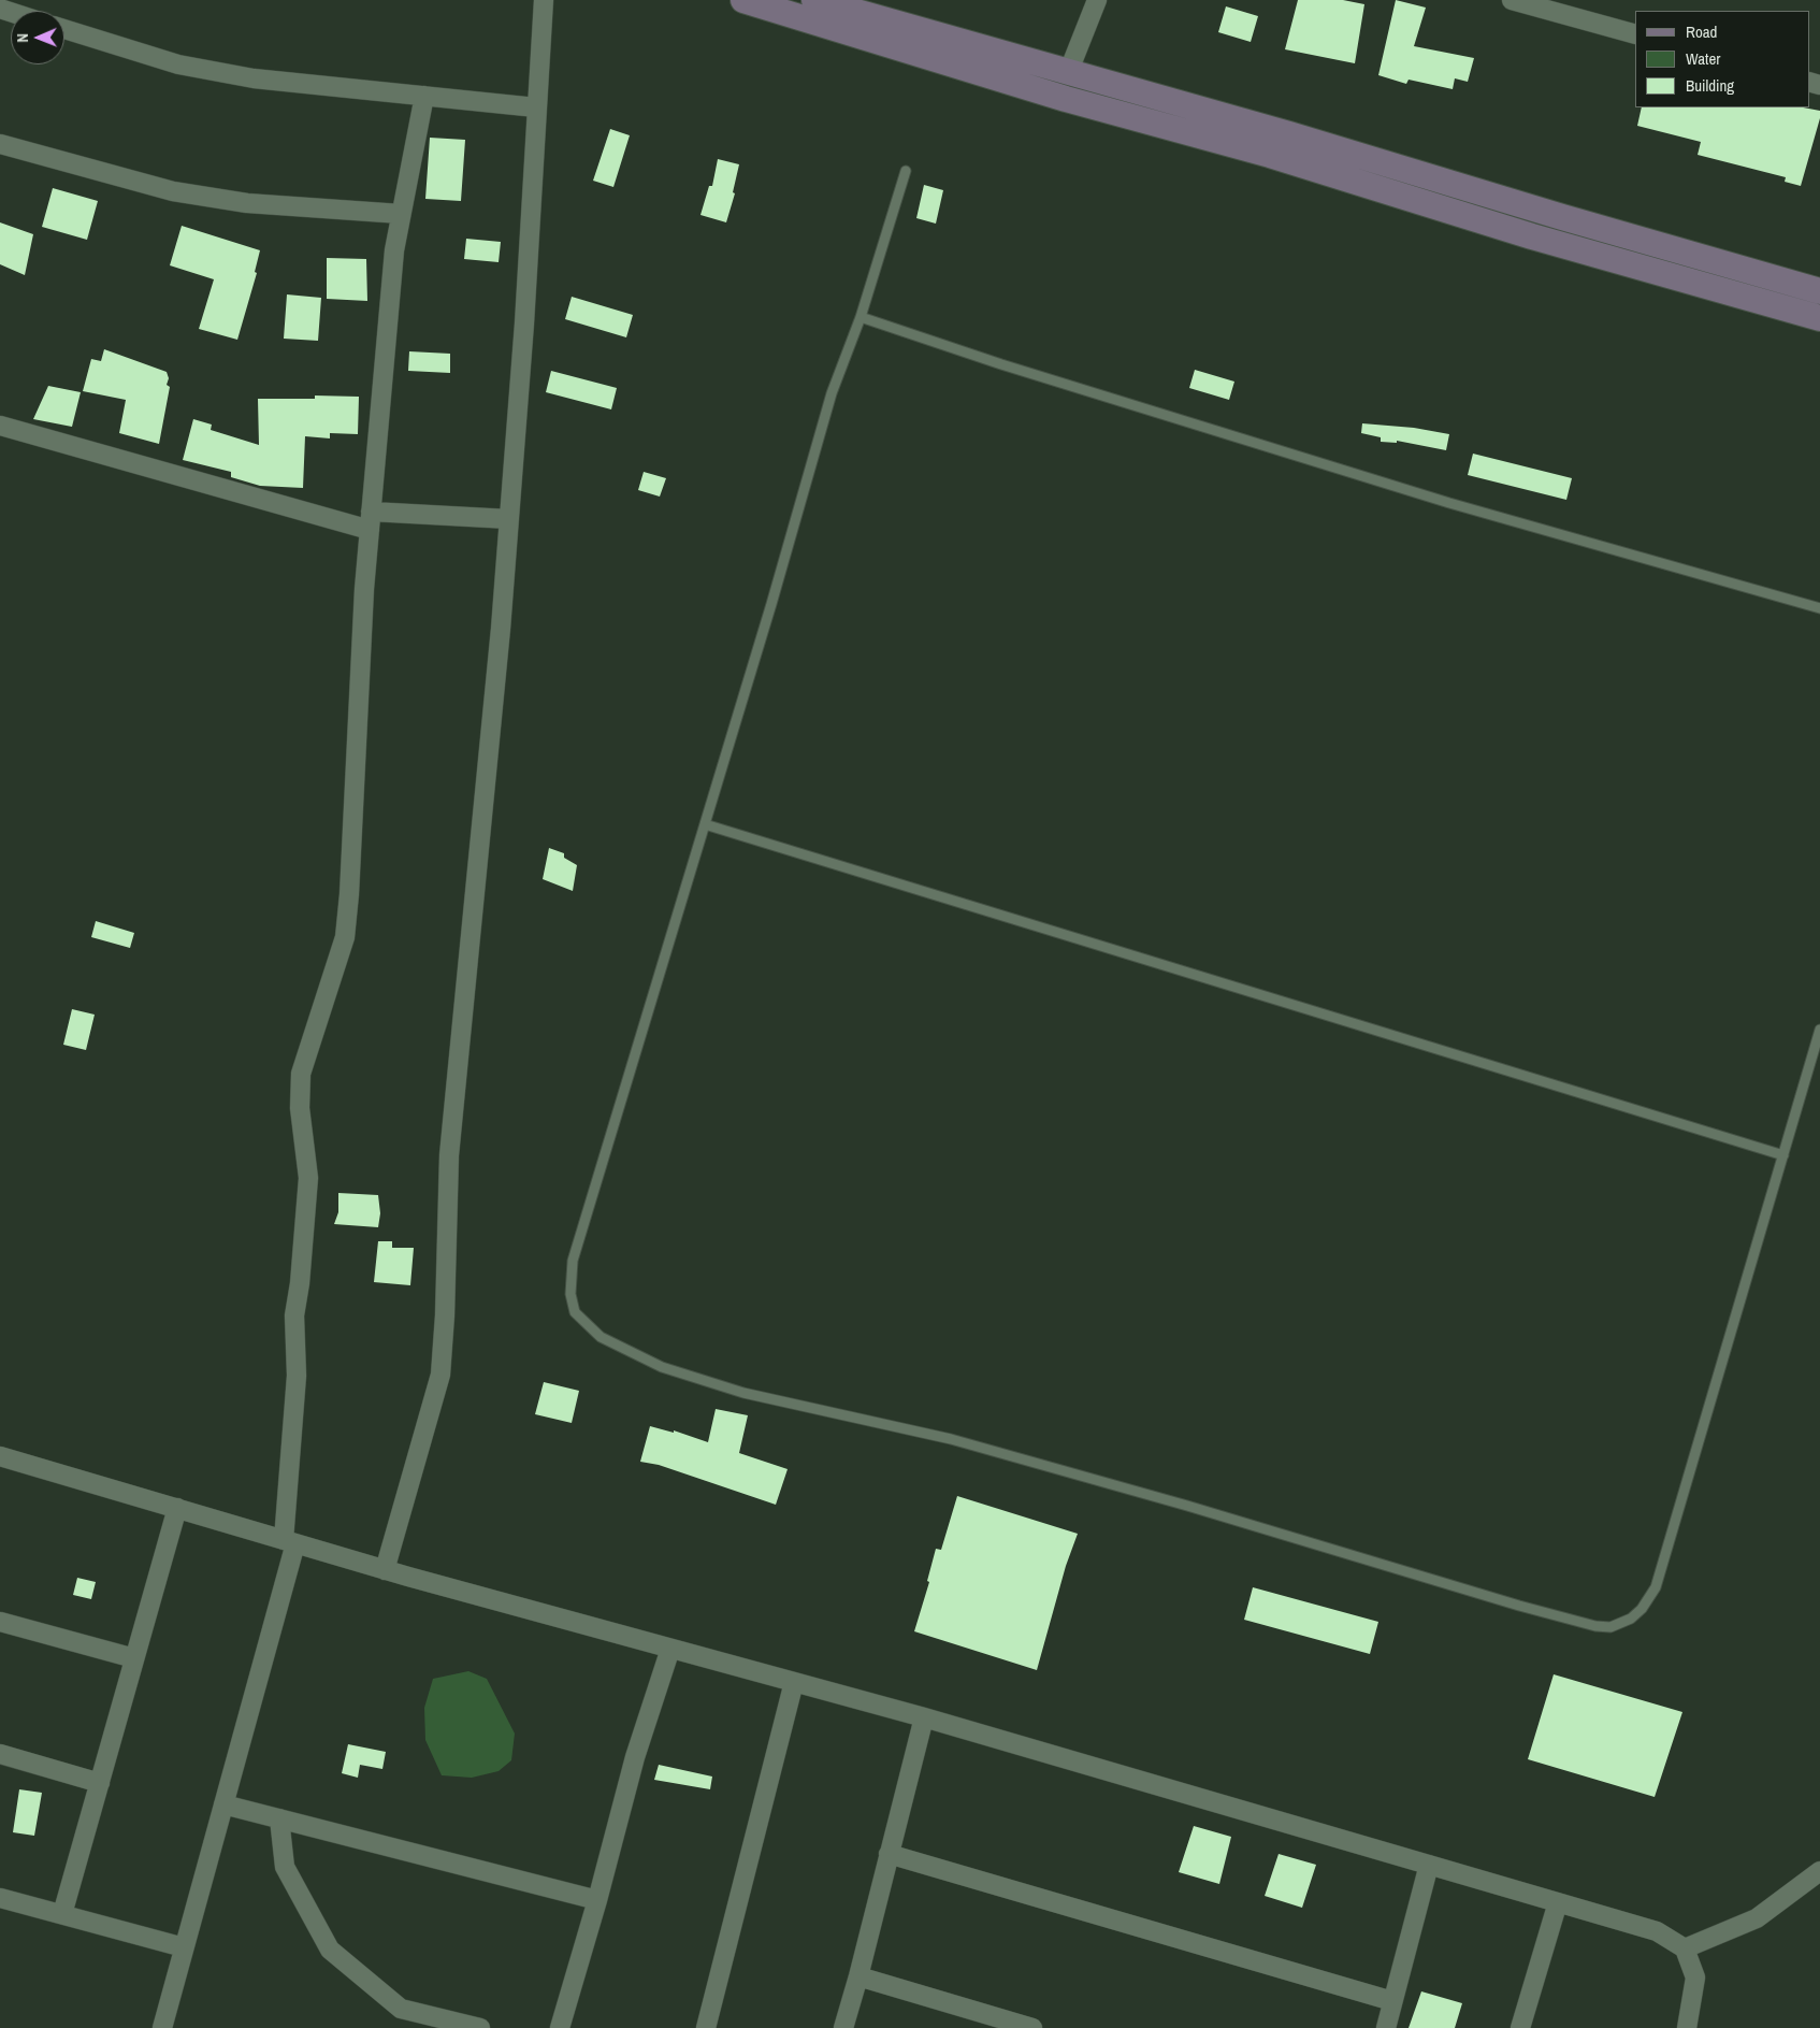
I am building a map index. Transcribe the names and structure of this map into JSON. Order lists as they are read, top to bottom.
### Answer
{
  "legend": ["Road", "Water", "Building"],
  "north": "left"
}
